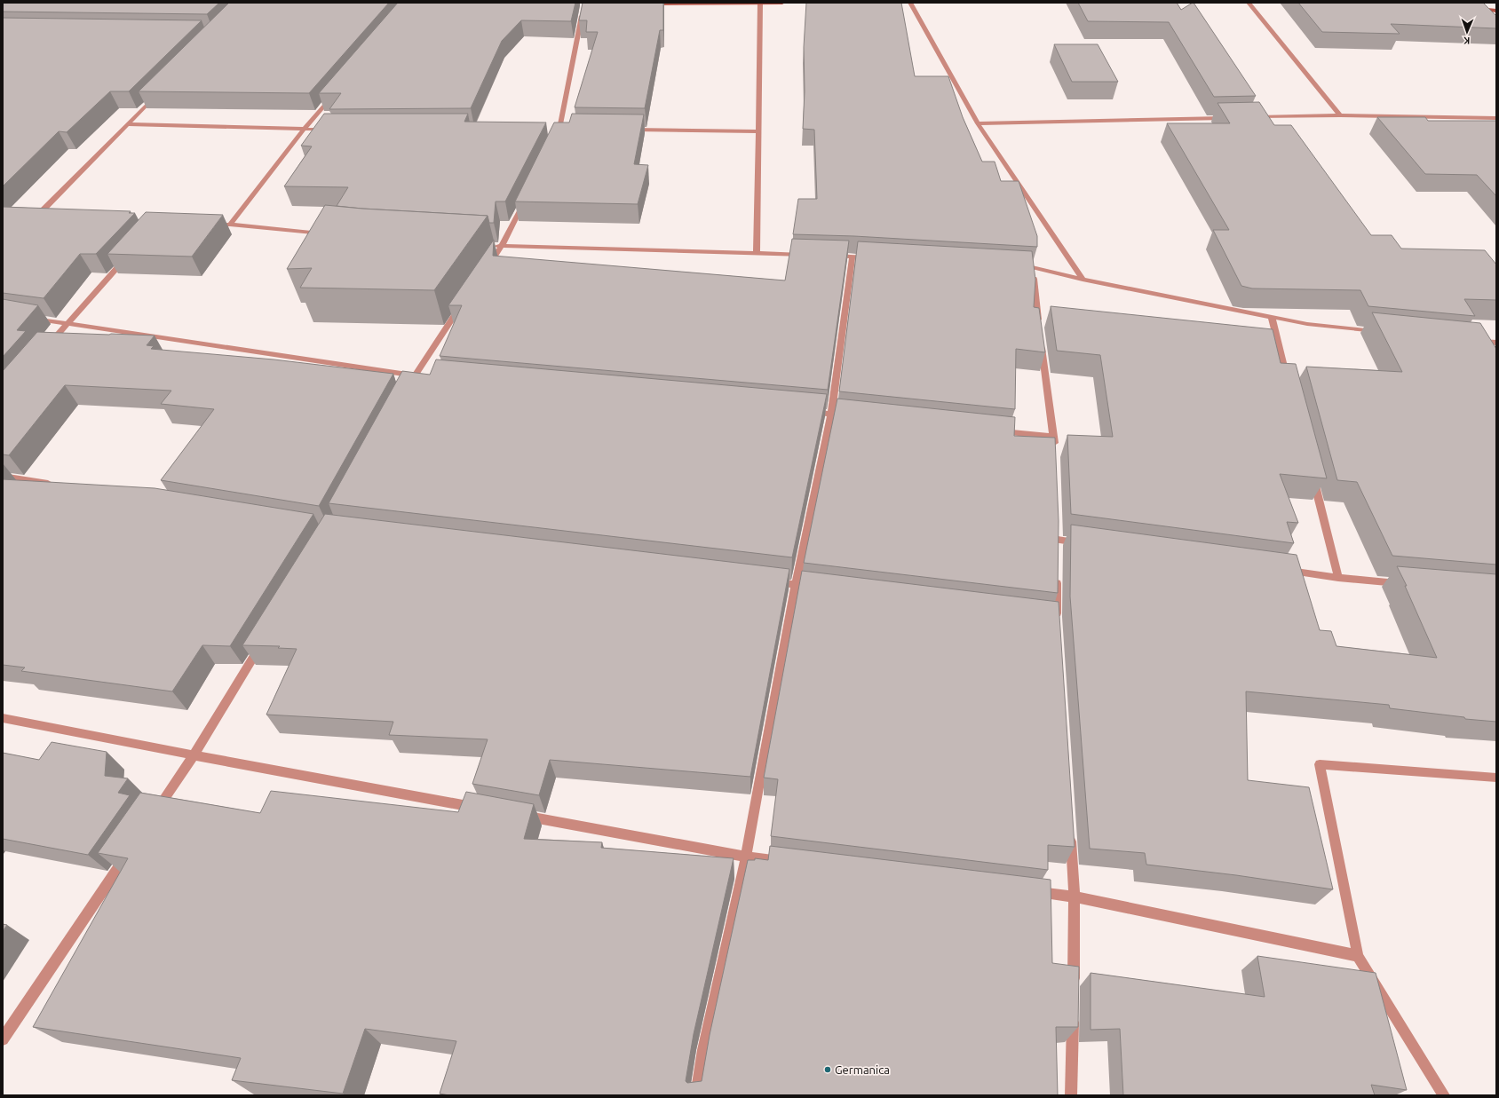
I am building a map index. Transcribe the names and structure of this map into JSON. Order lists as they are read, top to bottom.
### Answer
{
  "places": ["Germanica"],
  "north": "bottom"
}
